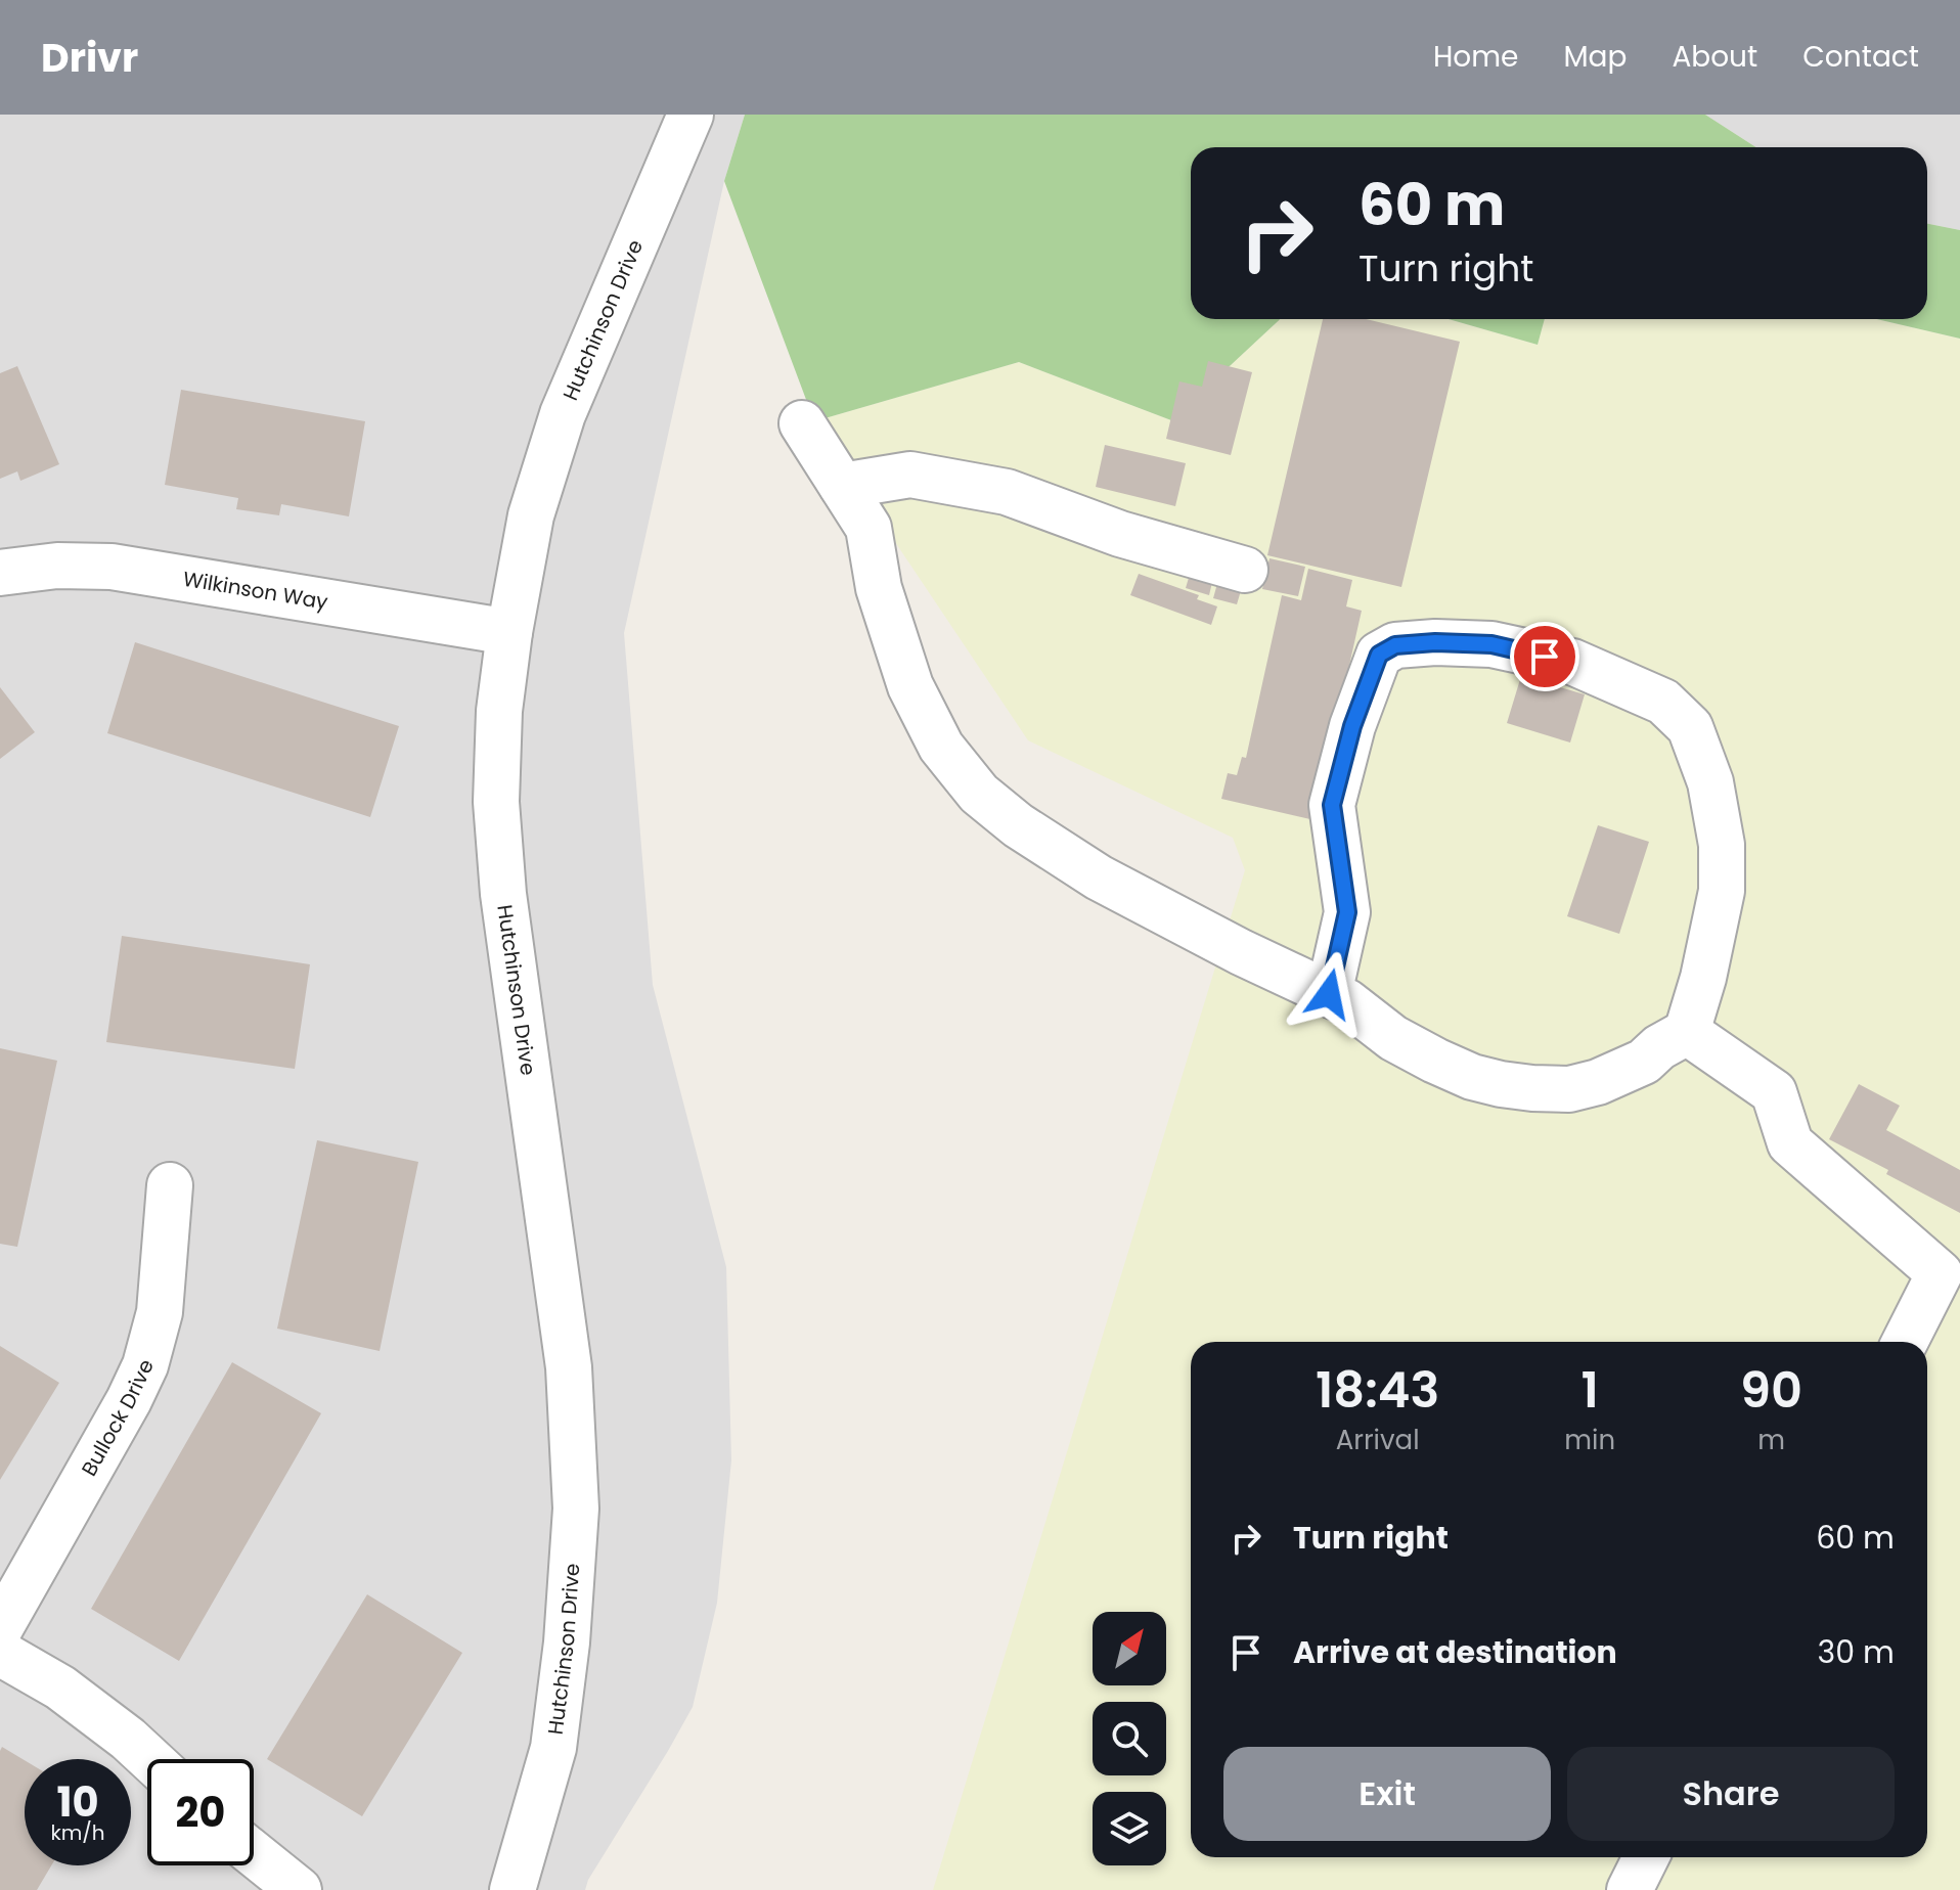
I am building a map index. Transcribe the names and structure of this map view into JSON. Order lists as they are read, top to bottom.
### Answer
{
  "streets": {
    "street": ["Hutchinson Drive", "Wilkinson Way", "Bullock Drive"]
  },
  "crossings": [
    ["Hutchinson Drive", "Wilkinson Way"]
  ],
  "north": "top right",
  "page": {
    "header": "Drivr",
    "nav": [
      "Home",
      "Map",
      "About",
      "Contact"
    ],
    "turn": ["60 m", "Turn right"],
    "eta": [
      "18:43",
      "Arrival",
      "1",
      "min",
      "90",
      "m"
    ],
    "list": [
      {
        "name": "Turn right",
        "value": "60 m"
      },
      {
        "name": "Arrive at destination",
        "value": "30 m"
      }
    ],
    "buttons": ["Exit", "Share"],
    "speed": "10 km/h",
    "limit": "20"
  }
}
